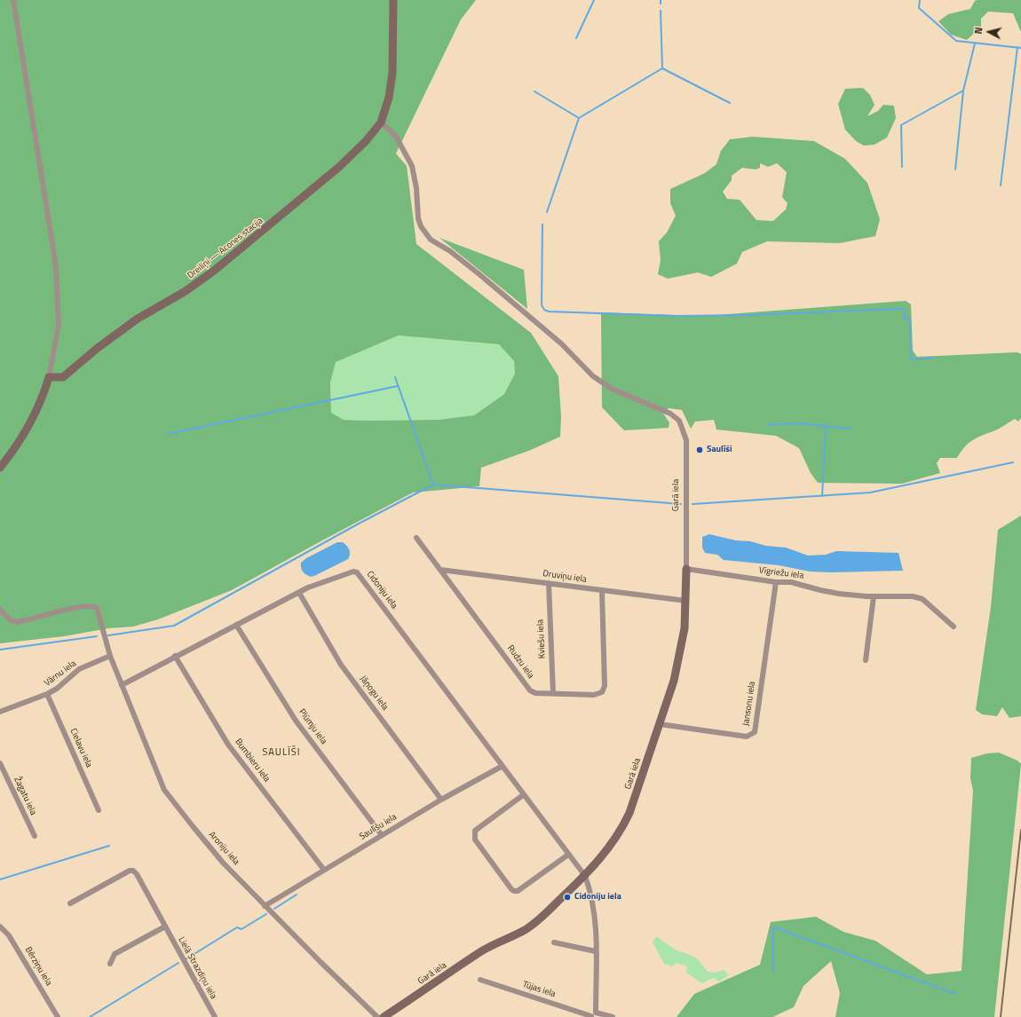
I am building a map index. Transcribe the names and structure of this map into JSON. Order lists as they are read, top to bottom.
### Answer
{
  "streets": {
    "street": [
      "Dreiliņi — Acones stacija",
      "Garā iela",
      "Vīgriežu iela",
      "Druviņu iela",
      "Cidoniju iela",
      "Kviešu iela",
      "Rudzu iela",
      "Vārnu iela",
      "Jāņogu iela",
      "Jansonu iela",
      "Plūmju iela",
      "Cielavu iela",
      "Bumbieru iela",
      "Žagatu iela",
      "Saulīšu iela",
      "Aroniju iela",
      "Bērziņu iela",
      "Lielā Strazdiņu iela",
      "Tūjas iela"
    ]
  },
  "crossings": [
    ["Dreiliņi — Acones stacija", "Garā iela"],
    ["Garā iela", "Vīgriežu iela"],
    ["Garā iela", "Druviņu iela"],
    ["Garā iela", "Cidoniju iela"],
    ["Garā iela", "Jansonu iela"],
    ["Vīgriežu iela", "Jansonu iela"],
    ["Druviņu iela", "Kviešu iela"],
    ["Druviņu iela", "Rudzu iela"],
    ["Cidoniju iela", "Jāņogu iela"],
    ["Cidoniju iela", "Plūmju iela"],
    ["Cidoniju iela", "Bumbieru iela"],
    ["Cidoniju iela", "Saulīšu iela"],
    ["Cidoniju iela", "Aroniju iela"],
    ["Kviešu iela", "Rudzu iela"],
    ["Vārnu iela", "Cielavu iela"],
    ["Vārnu iela", "Aroniju iela"],
    ["Jāņogu iela", "Saulīšu iela"],
    ["Plūmju iela", "Saulīšu iela"],
    ["Bumbieru iela", "Saulīšu iela"],
    ["Saulīšu iela", "Aroniju iela"]
  ],
  "districts": ["SAULĪŠI"],
  "places": ["Saulīši", "Cidoniju iela"],
  "north": "left"
}
